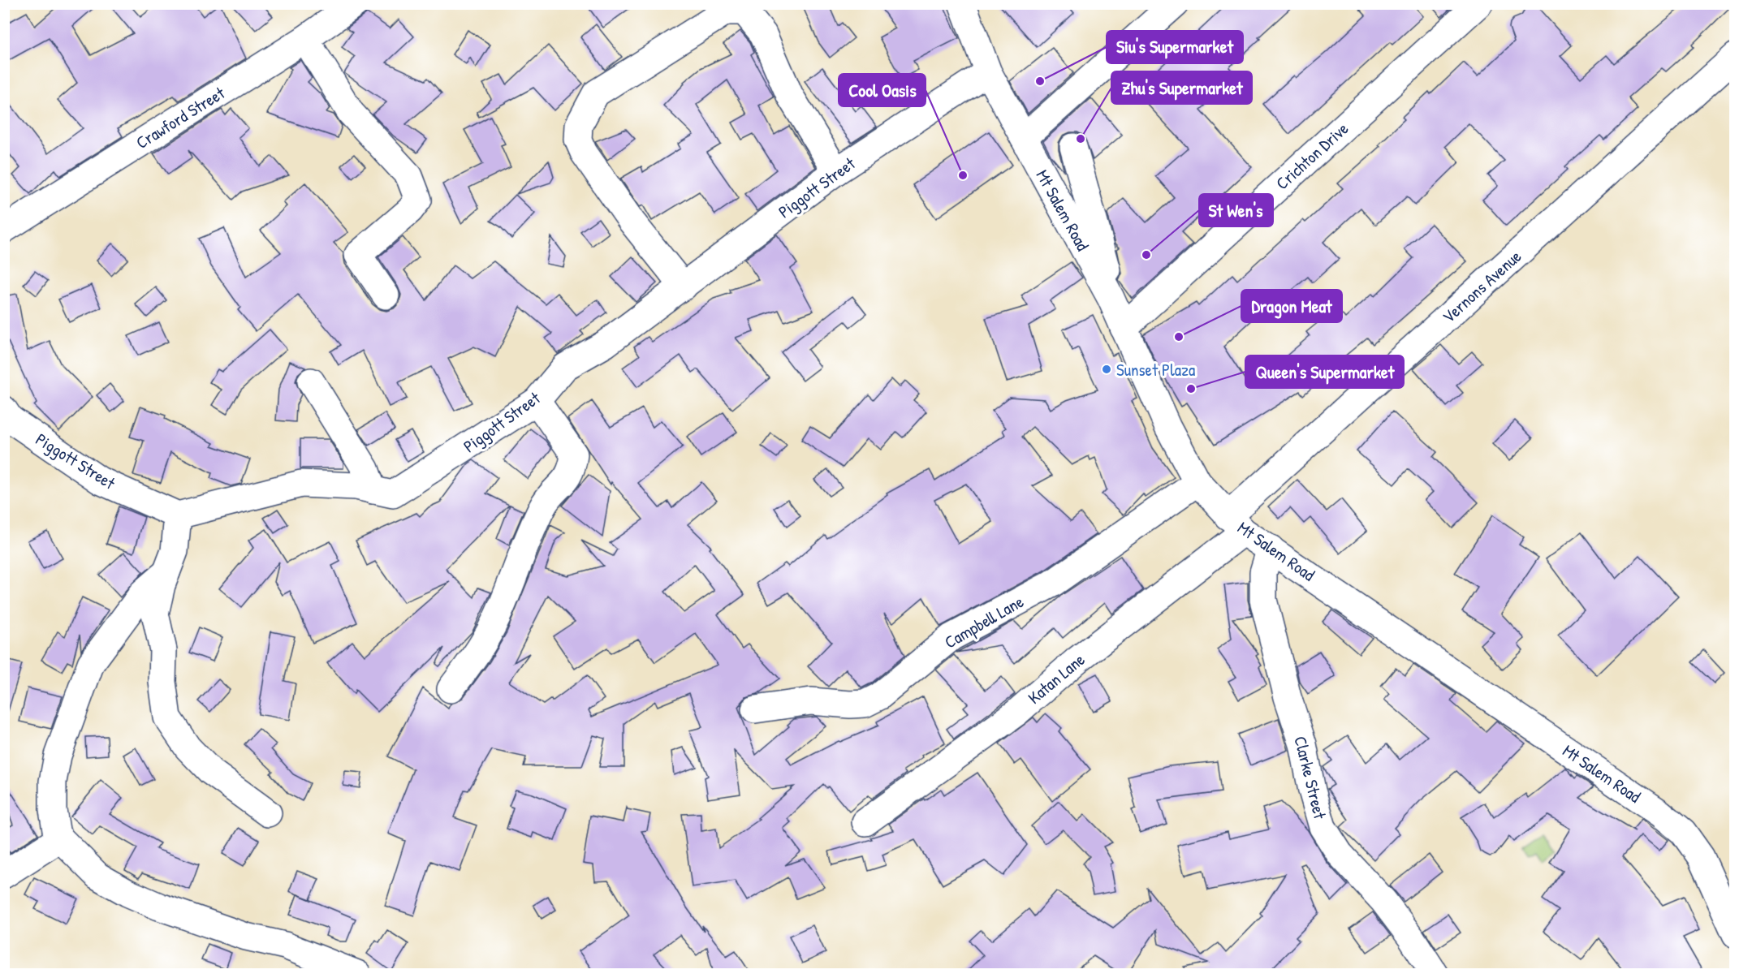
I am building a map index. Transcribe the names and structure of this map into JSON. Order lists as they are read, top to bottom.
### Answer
{
  "streets": {
    "street": [
      "Crawford Street",
      "Crichton Drive",
      "Piggott Street",
      "Mt Salem Road",
      "Vernons Avenue",
      "Campbell Lane",
      "Katan Lane",
      "Clarke Street"
    ]
  },
  "crossings": [
    ["Crichton Drive", "Mt Salem Road"],
    ["Piggott Street", "Mt Salem Road"],
    ["Mt Salem Road", "Vernons Avenue"],
    ["Mt Salem Road", "Campbell Lane"],
    ["Mt Salem Road", "Katan Lane"],
    ["Mt Salem Road", "Clarke Street"],
    ["Vernons Avenue", "Katan Lane"]
  ],
  "places": [
    "Siu's Supermarket",
    "Zhu's Supermarket",
    "Cool Oasis",
    "St Wen's",
    "Dragon Meat",
    "Sunset Plaza",
    "Queen's Supermarket"
  ]
}
